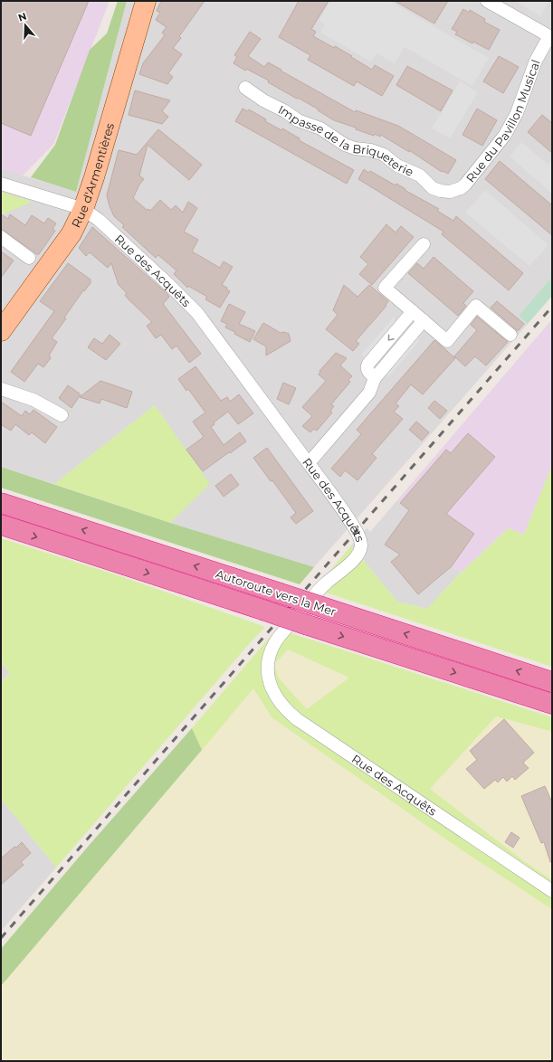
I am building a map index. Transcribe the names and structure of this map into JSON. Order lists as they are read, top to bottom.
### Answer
{
  "streets": {
    "highway": ["Autoroute vers la Mer"],
    "main road": ["Rue d'Armentières"],
    "street": ["Rue du Pavillon Musical", "Impasse de la Briqueterie", "Rue des Acquêts"]
  },
  "crossings": [
    ["Rue du Pavillon Musical", "Impasse de la Briqueterie"],
    ["Rue d'Armentières", "Rue des Acquêts"]
  ],
  "north": "top"
}
